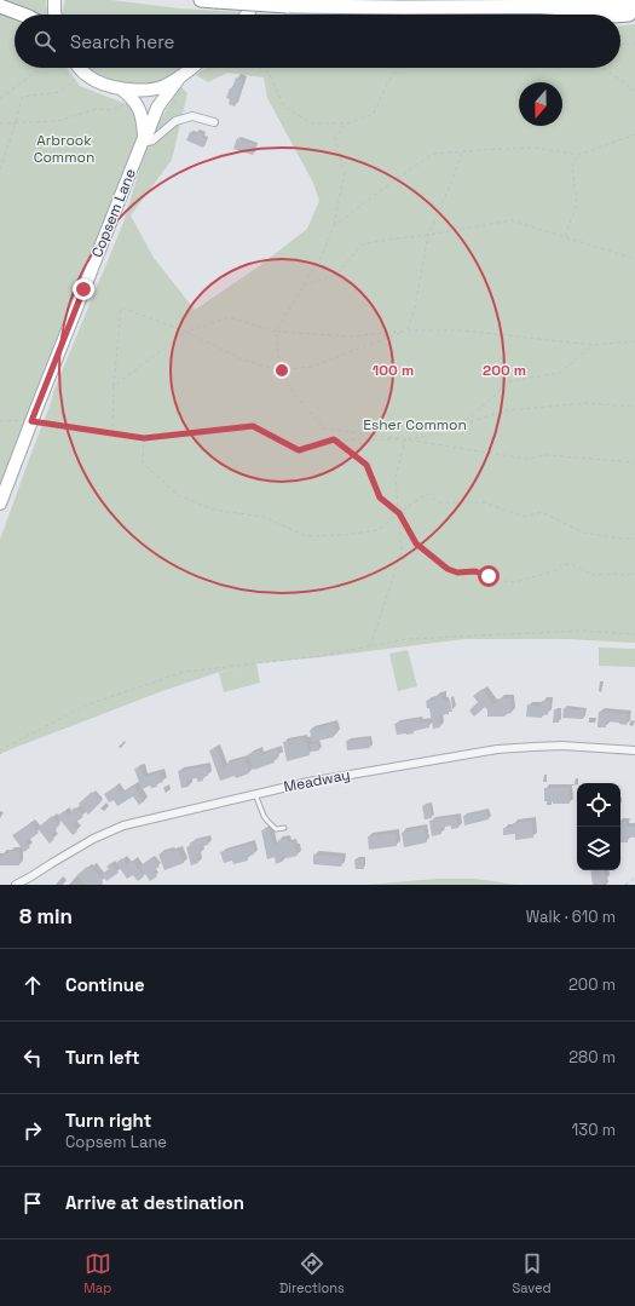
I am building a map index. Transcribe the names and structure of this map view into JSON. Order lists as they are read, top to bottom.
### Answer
{
  "streets": {
    "main road": ["Copsem Lane"],
    "street": ["Meadway"]
  },
  "parks": ["Arbrook Common", "Esher Common"],
  "north": "bottom",
  "page": {
    "search": "Search here",
    "heading": ["8 min", "Walk · 610 m"],
    "list": [
      ["Continue", "200 m"],
      ["Turn left", "280 m"],
      ["Turn right", "Copsem Lane", "130 m"],
      "Arrive at destination"
    ],
    "nav": ["Map", "Directions", "Saved"]
  },
  "rings": ["100 m", "200 m"]
}
